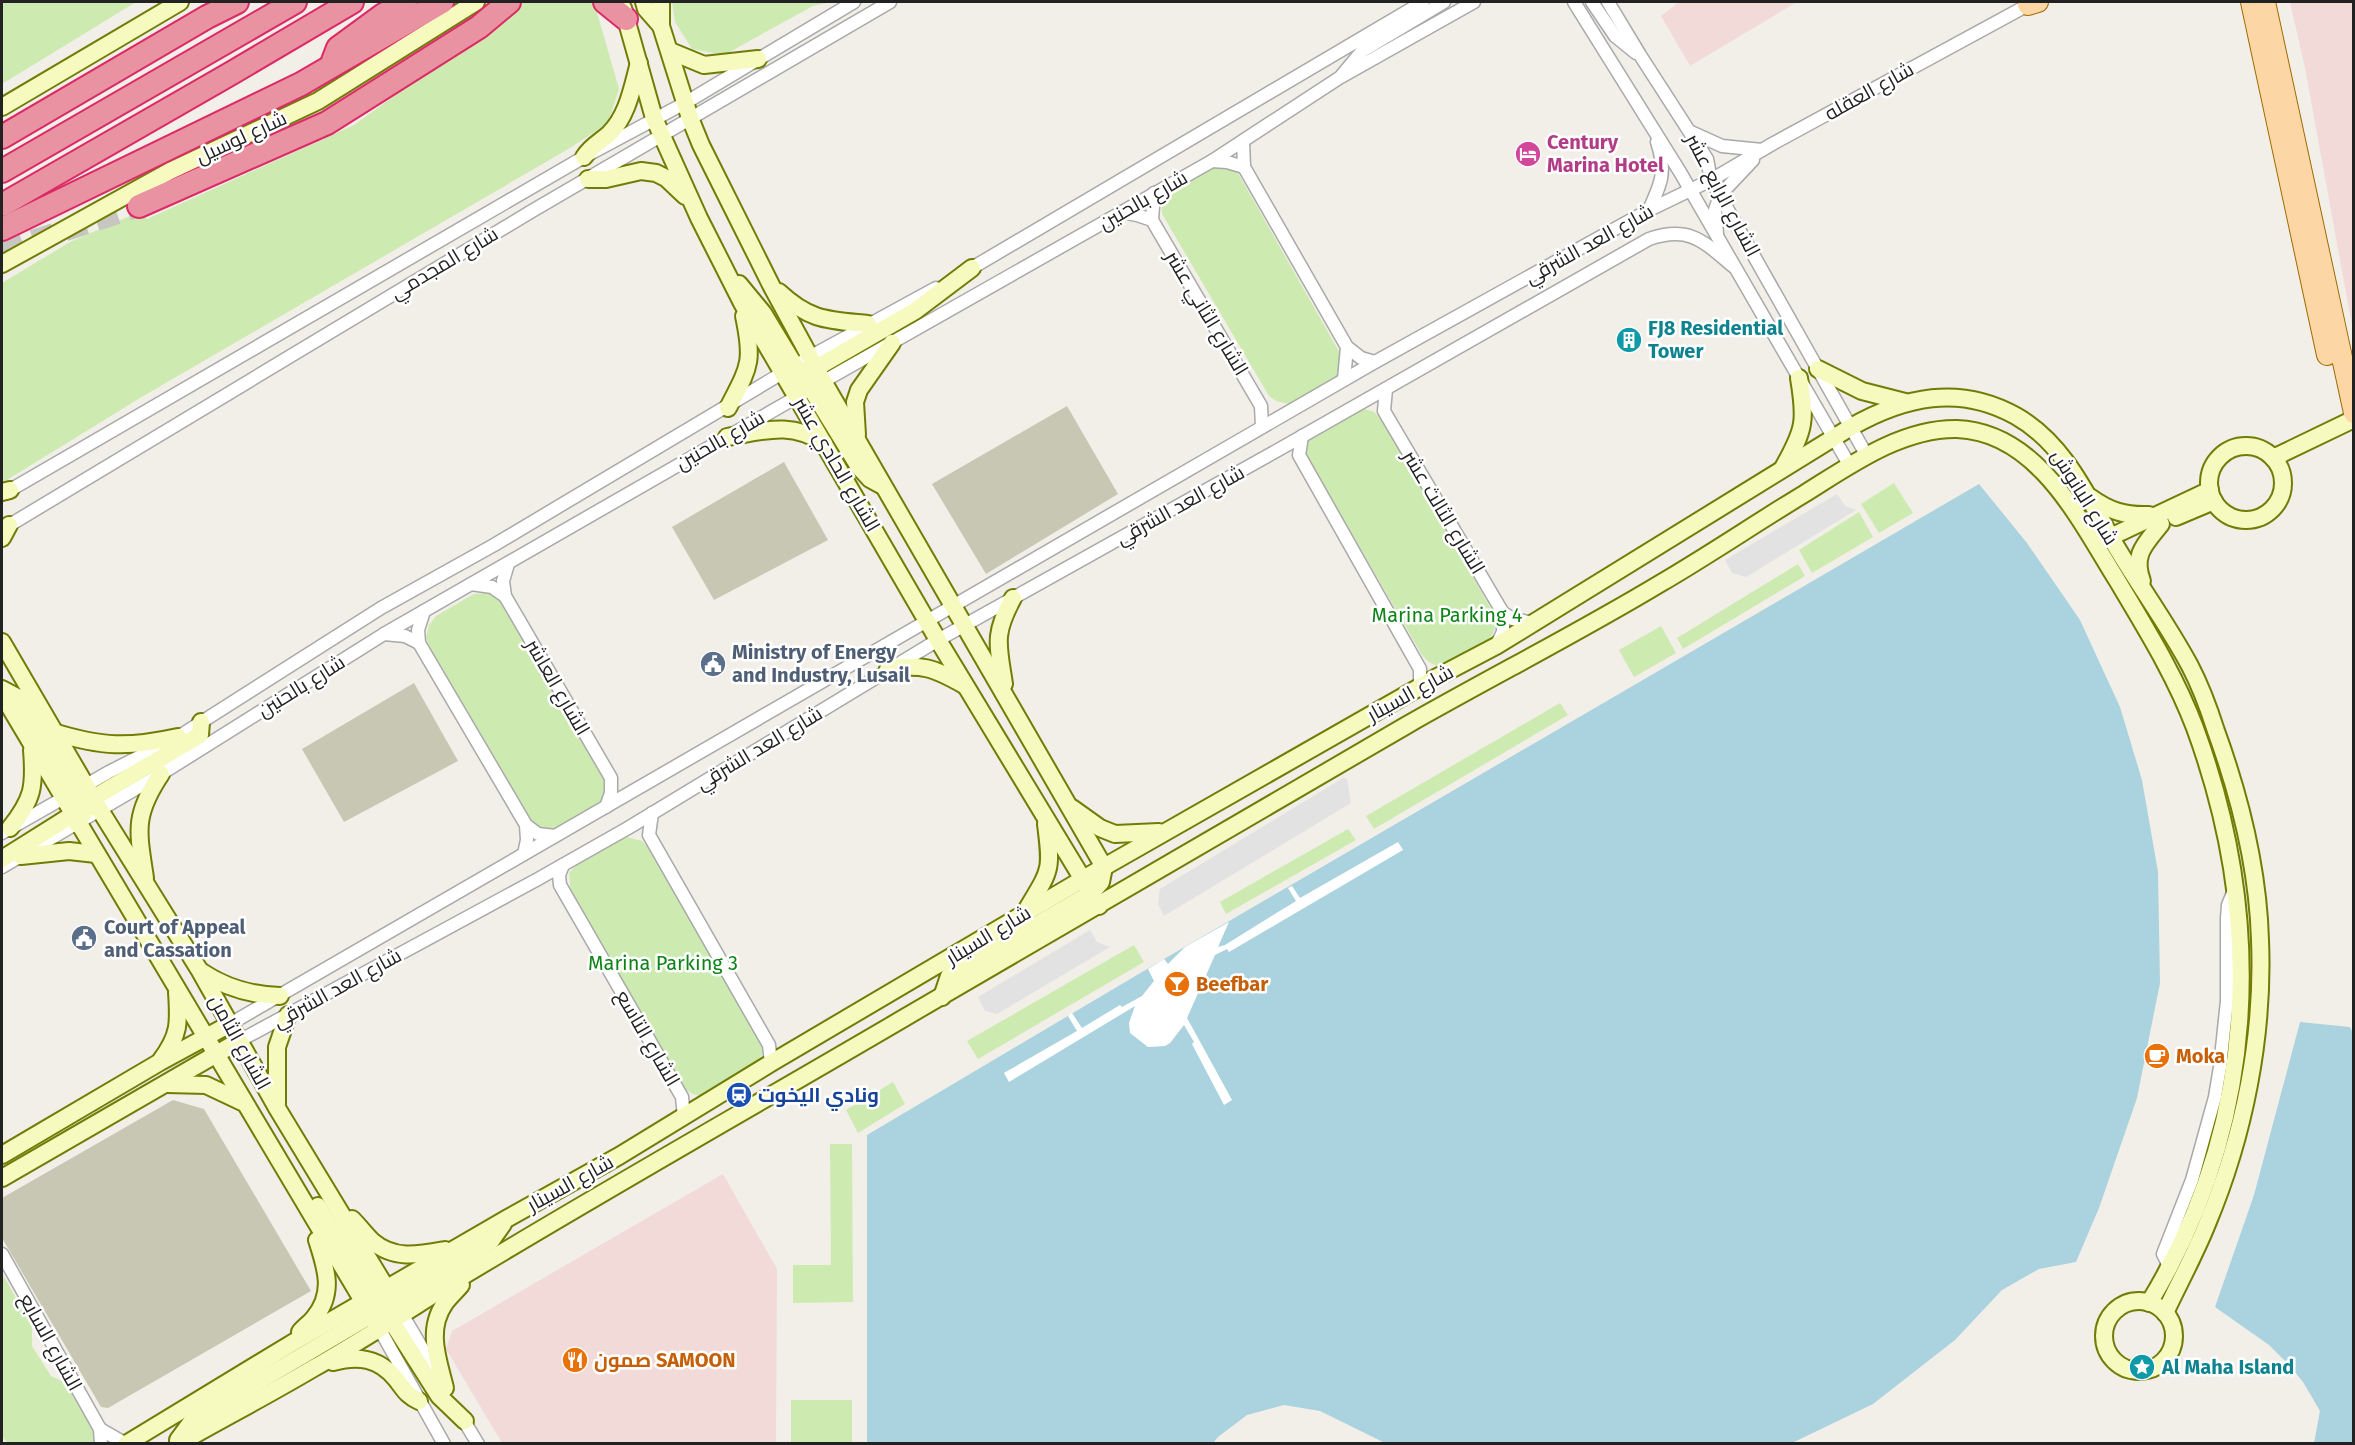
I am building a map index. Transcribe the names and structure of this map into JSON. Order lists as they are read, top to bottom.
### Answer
{
  "streets": {
    "street": [
      "شارع العقله",
      "شارع لوسيل",
      "الشارع الرابع عشر",
      "شارع بالحنين",
      "شارع العد الشرقي",
      "شارع المجدمي",
      "الشارع الثاني عشر",
      "الشارع الحادي عشر",
      "شارع البانوش",
      "الشارع الثالث عشر",
      "الشارع العاشر",
      "شارع السينار",
      "الشارع التاسع",
      "الشارع الثامن",
      "الشارع السابع"
    ]
  },
  "crossings": [
    ["شارع العقله", "الشارع الرابع عشر"],
    ["شارع العقله", "شارع العد الشرقي"],
    ["الشارع الرابع عشر", "شارع العد الشرقي"],
    ["الشارع الرابع عشر", "شارع البانوش"],
    ["الشارع الرابع عشر", "شارع السينار"],
    ["شارع بالحنين", "الشارع الحادي عشر"],
    ["شارع بالحنين", "الشارع الثامن"],
    ["شارع العد الشرقي", "الشارع الحادي عشر"],
    ["شارع العد الشرقي", "الشارع الثامن"],
    ["شارع المجدمي", "الشارع الحادي عشر"],
    ["الشارع الحادي عشر", "شارع السينار"],
    ["شارع البانوش", "شارع السينار"],
    ["شارع السينار", "الشارع التاسع"],
    ["شارع السينار", "الشارع الثامن"]
  ],
  "parks": ["Marina Parking 4", "Marina Parking 3"],
  "places": {
    "hotel": ["Century Marina Hotel"],
    "building": ["FJ8 Residential Tower"],
    "public building": ["Ministry of Energy and Industry, Lusail", "Court of Appeal and Cassation"],
    "bar": ["Beefbar"],
    "cafe": ["Moka"],
    "station": ["ونادي اليخوت"],
    "restaurant": ["صمون SAMOON"],
    "place": ["Al Maha Island"]
  }
}
